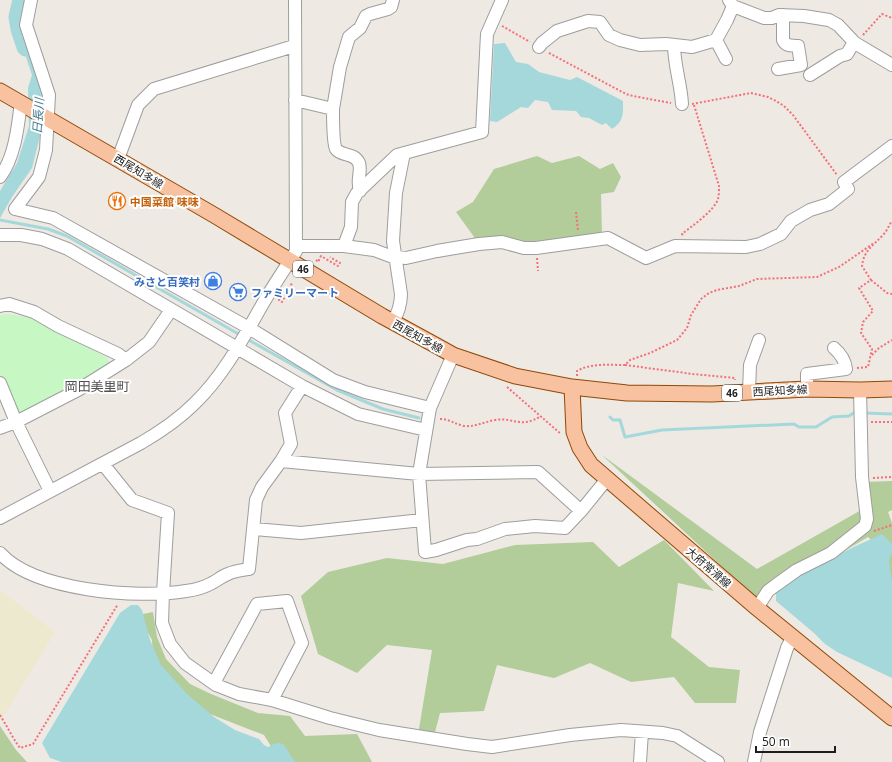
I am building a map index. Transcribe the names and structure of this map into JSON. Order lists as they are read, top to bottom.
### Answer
{
  "streets": {
    "main road": ["西尾知多線", "46", "大府常滑線"]
  },
  "crossings": [
    ["西尾知多線", "大府常滑線"]
  ],
  "districts": ["岡田美里町"],
  "water": ["日長川"],
  "places": {
    "restaurant": ["中国菜館 味味"],
    "shop": ["みさと百笑村"],
    "supermarket": ["ファミリーマート"]
  },
  "scale_bar": "50 m"
}
